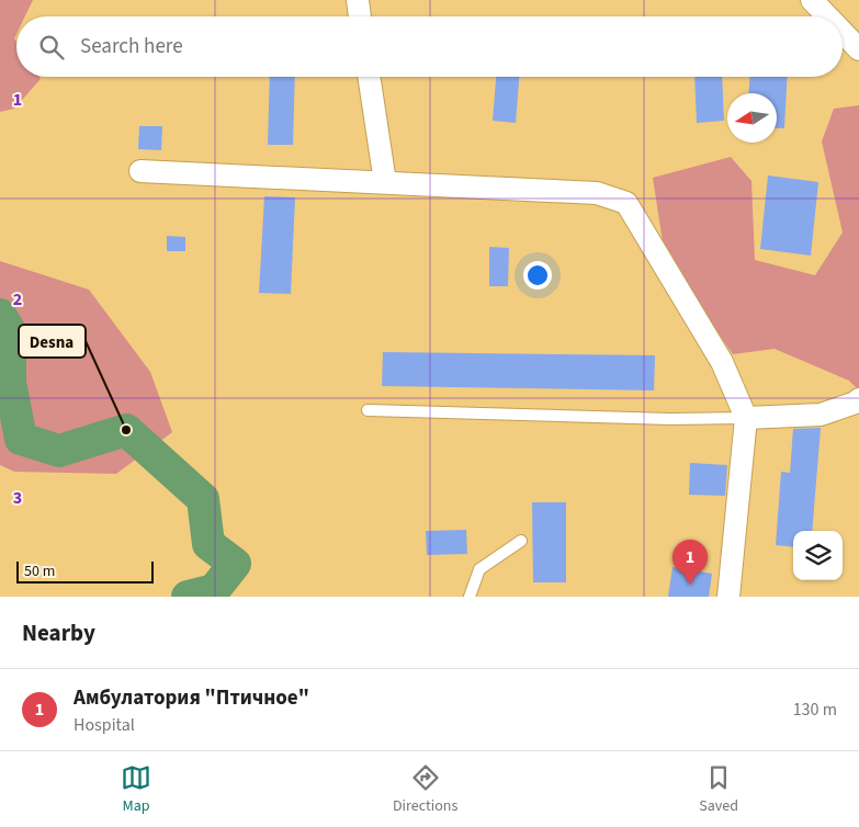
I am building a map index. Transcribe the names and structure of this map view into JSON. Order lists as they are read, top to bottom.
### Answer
{
  "places": ["Desna"],
  "scale_bar": "50 m",
  "north": "left",
  "page": {
    "search": "Search here",
    "pins": "1",
    "scale": "50 m",
    "heading": "Nearby",
    "list": [
      {
        "mark": "1",
        "name": "Амбулатория \"Птичное\"",
        "note": "Hospital",
        "value": "130 m"
      }
    ],
    "nav": ["Map", "Directions", "Saved"]
  },
  "grid": {
    "rows": ["1", "2", "3"]
  }
}
